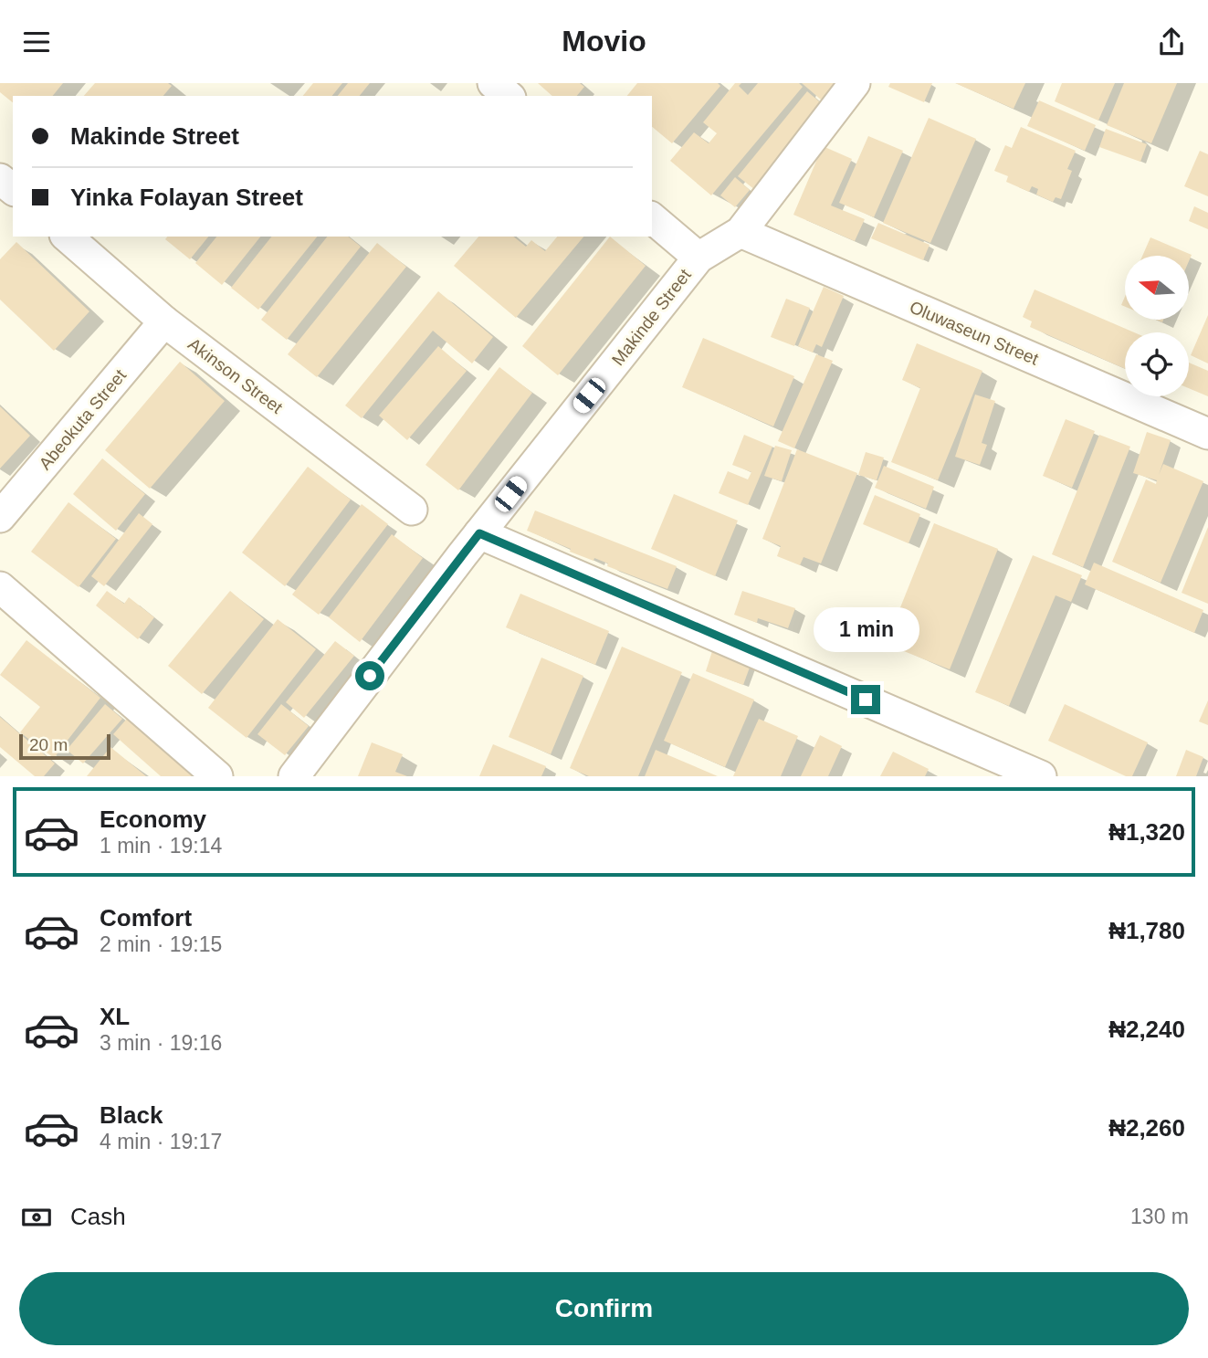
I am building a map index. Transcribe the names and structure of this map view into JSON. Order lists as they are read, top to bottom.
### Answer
{
  "streets": {
    "street": [
      "Makinde Street",
      "Oluwaseun Street",
      "Akinson Street",
      "Abeokuta Street"
    ]
  },
  "crossings": [
    ["Makinde Street", "Oluwaseun Street"],
    ["Akinson Street", "Abeokuta Street"]
  ],
  "scale_bar": "20 m",
  "north": "left",
  "page": {
    "header": "Movio",
    "banner": ["Makinde Street", "Yinka Folayan Street"],
    "bubble": "1 min",
    "scale": "20 m",
    "list": [
      {
        "name": "Economy",
        "note": "1 min · 19:14",
        "value": "₦1,320"
      },
      {
        "name": "Comfort",
        "note": "2 min · 19:15",
        "value": "₦1,780"
      },
      {
        "name": "XL",
        "note": "3 min · 19:16",
        "value": "₦2,240"
      },
      {
        "name": "Black",
        "note": "4 min · 19:17",
        "value": "₦2,260"
      }
    ],
    "pay": ["Cash", "130 m"],
    "buttons": "Confirm"
  }
}
